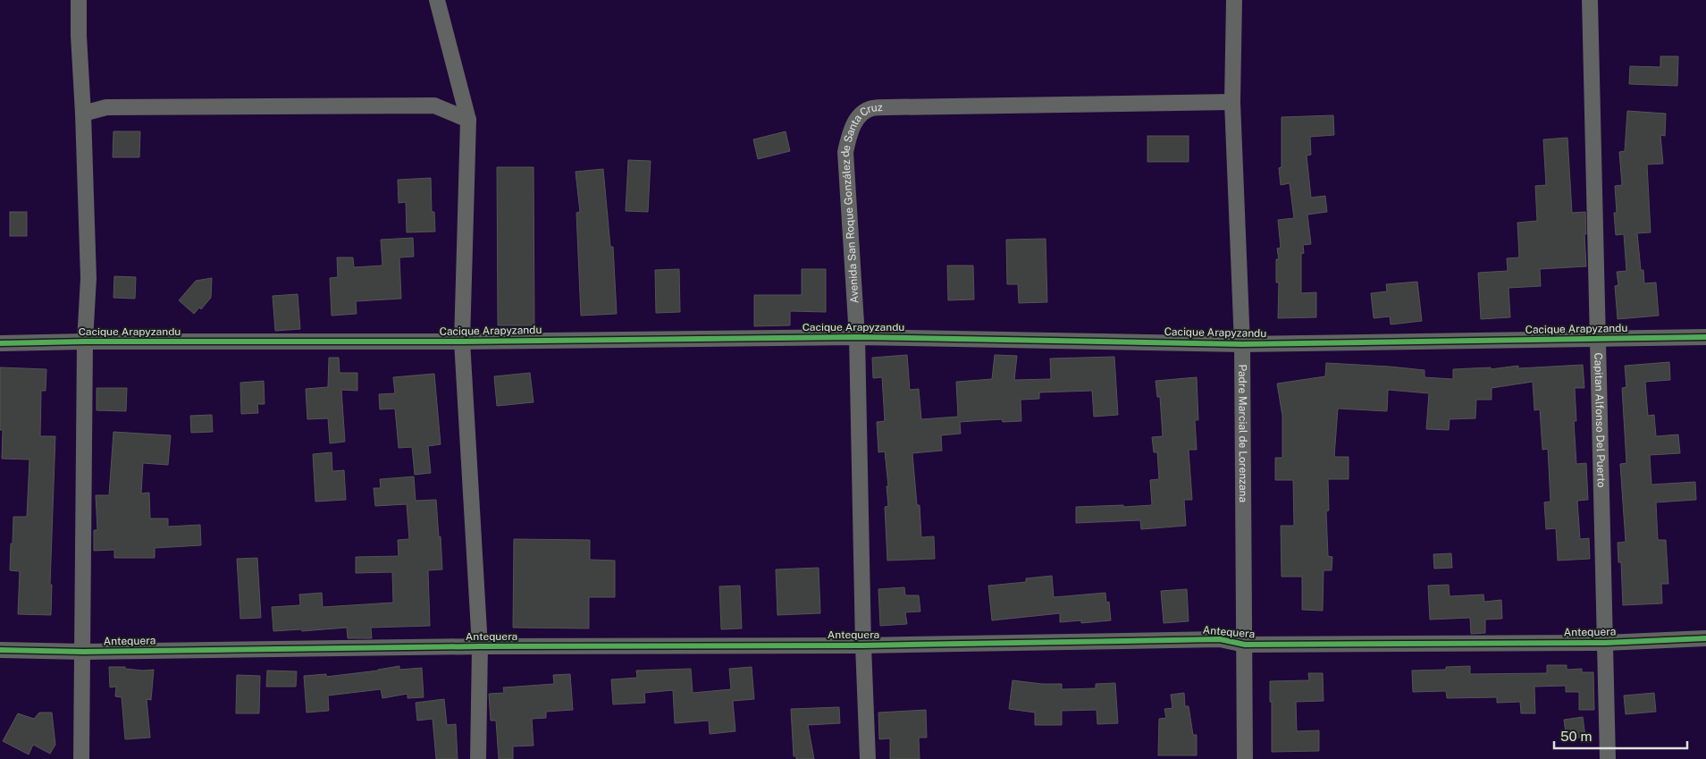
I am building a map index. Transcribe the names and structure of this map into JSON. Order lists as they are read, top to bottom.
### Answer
{
  "streets": {
    "street": [
      "Avenida San Roque González de Santa Cruz",
      "Cacique Arapyzandu",
      "Capitan Alfonso Del Puerto",
      "Padre Marcial de Lorenzana",
      "Antequera"
    ]
  },
  "crossings": [
    ["Avenida San Roque González de Santa Cruz", "Cacique Arapyzandu"],
    ["Avenida San Roque González de Santa Cruz", "Padre Marcial de Lorenzana"],
    ["Avenida San Roque González de Santa Cruz", "Antequera"],
    ["Cacique Arapyzandu", "Capitan Alfonso Del Puerto"],
    ["Cacique Arapyzandu", "Padre Marcial de Lorenzana"],
    ["Capitan Alfonso Del Puerto", "Antequera"],
    ["Padre Marcial de Lorenzana", "Antequera"]
  ],
  "scale_bar": "50 m"
}
